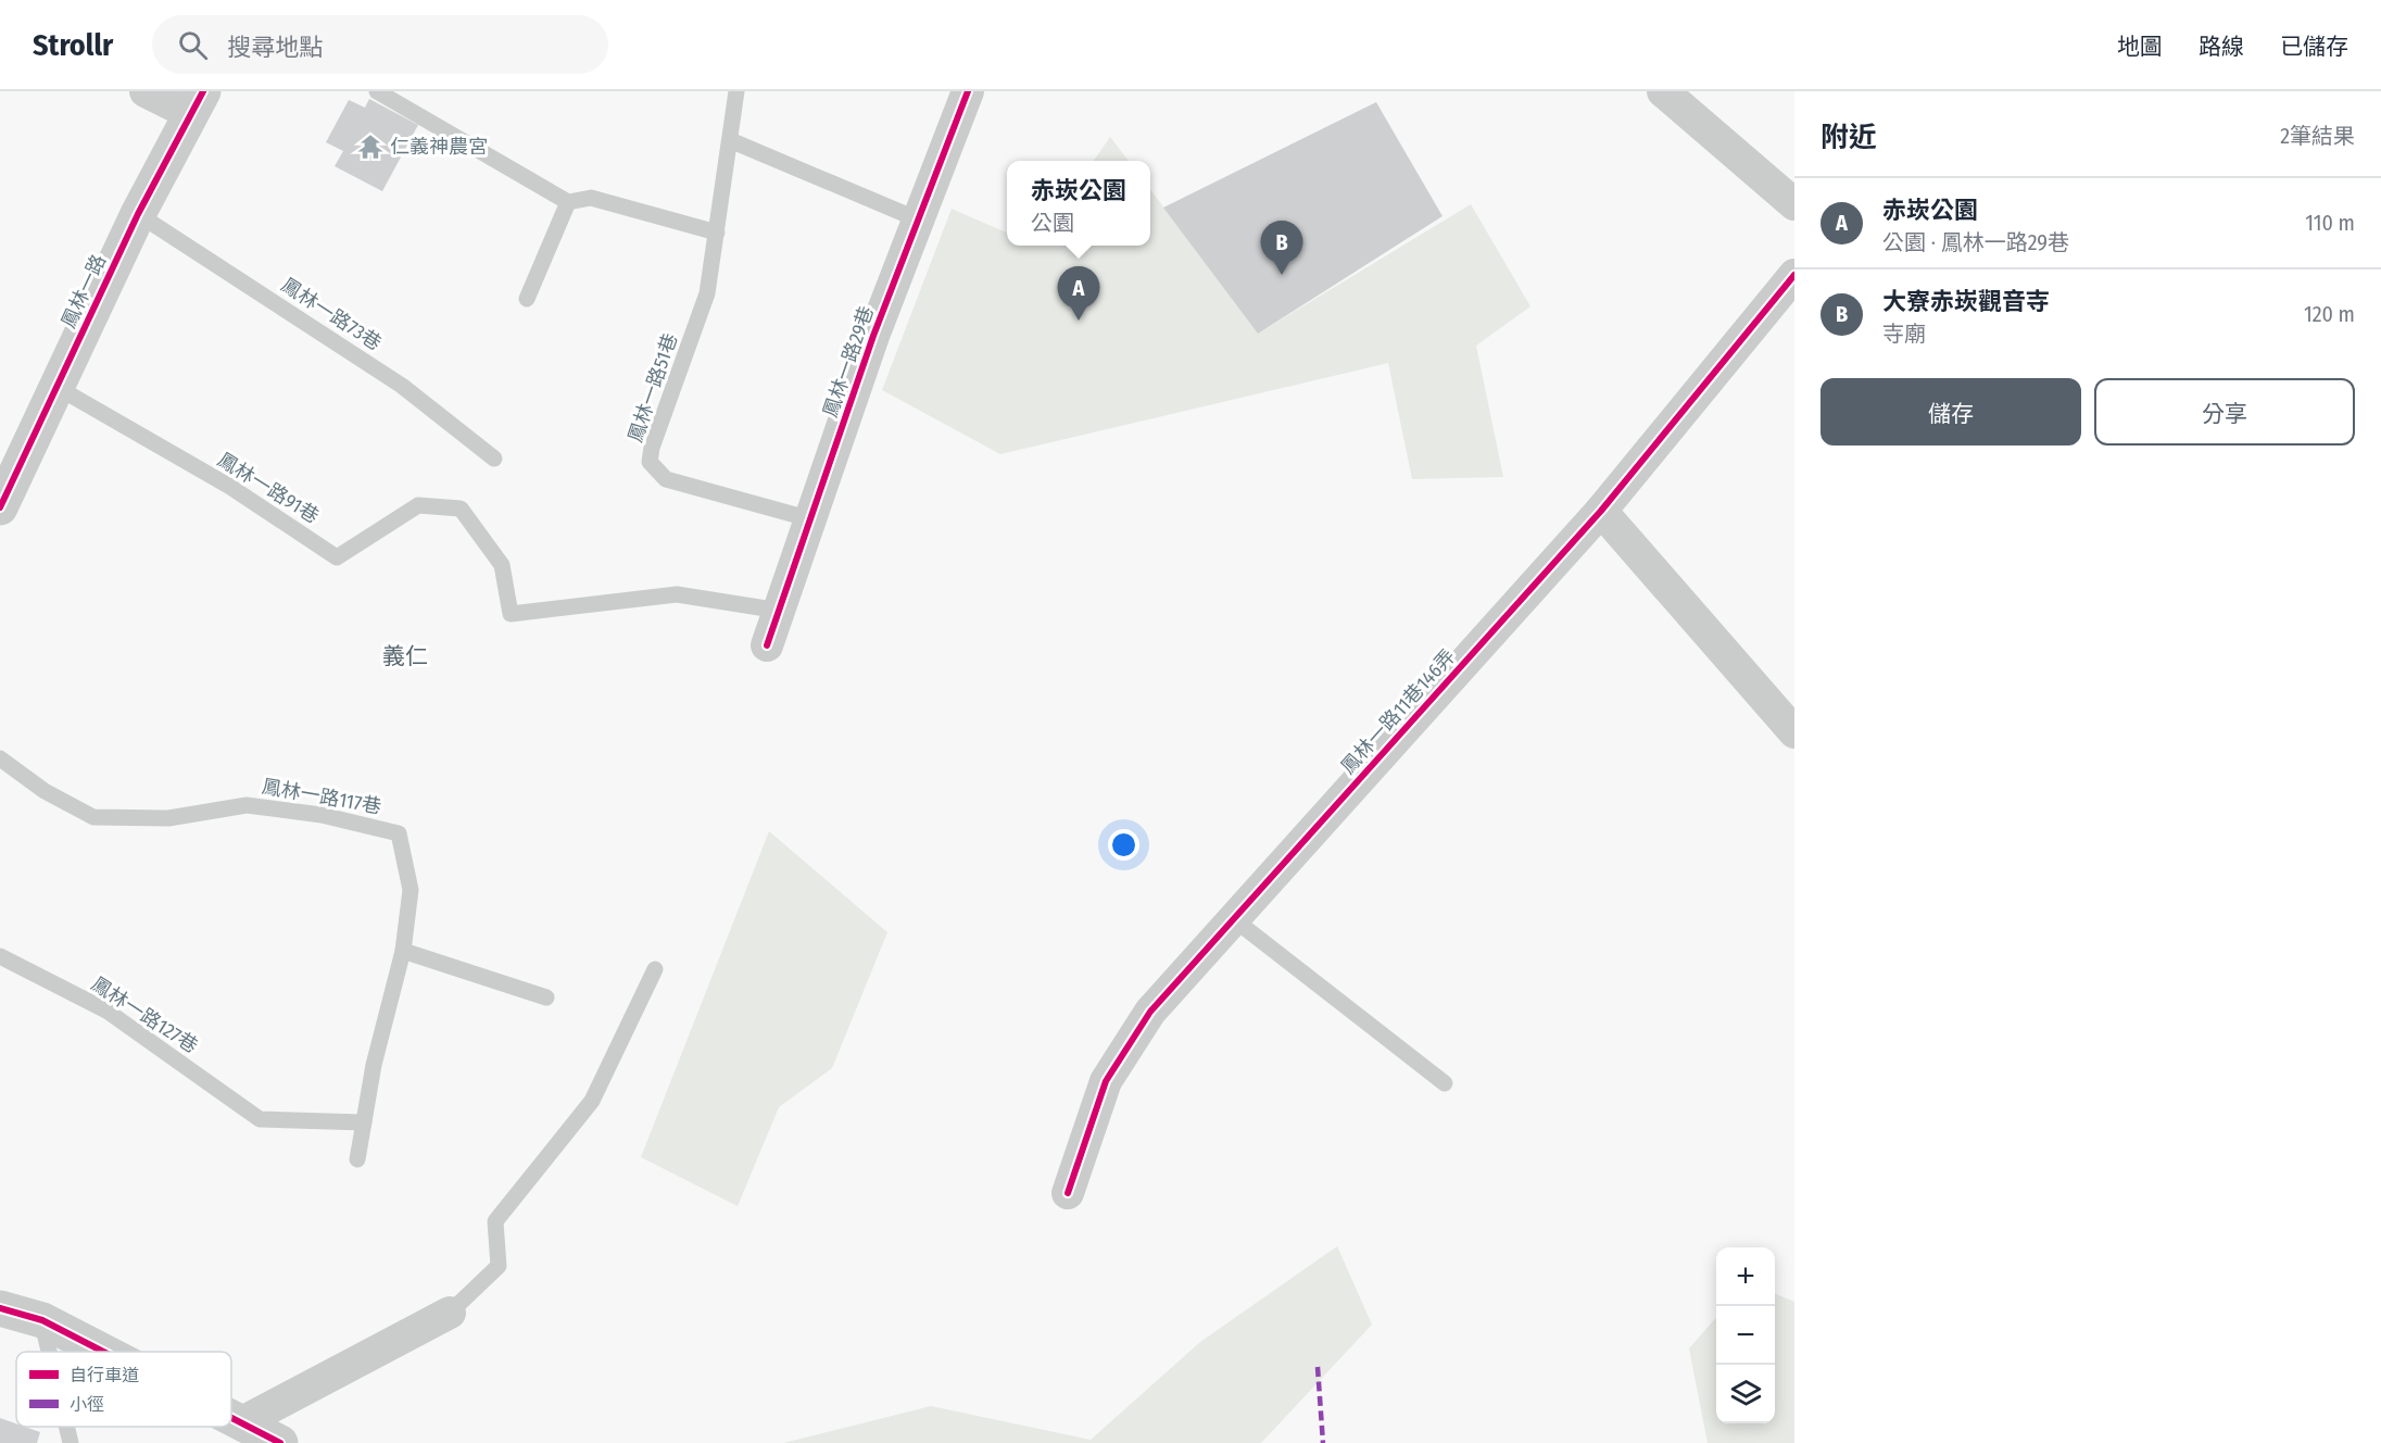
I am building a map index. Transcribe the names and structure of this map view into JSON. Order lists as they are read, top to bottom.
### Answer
{
  "streets": {
    "street": ["鳳林一路", "鳳林一路29巷", "鳳林一路11巷146弄"],
    "lane": [
      "鳳林一路73巷",
      "鳳林一路51巷",
      "鳳林一路91巷",
      "鳳林一路117巷",
      "鳳林一路127巷"
    ]
  },
  "crossings": [
    ["鳳林一路", "鳳林一路73巷"],
    ["鳳林一路", "鳳林一路91巷"],
    ["鳳林一路29巷", "鳳林一路51巷"],
    ["鳳林一路29巷", "鳳林一路91巷"],
    ["鳳林一路117巷", "鳳林一路127巷"]
  ],
  "districts": ["義仁"],
  "places": {
    "temple": ["仁義神農宮"]
  },
  "legend": ["自行車道", "小徑"],
  "page": {
    "header": "Strollr",
    "search": "搜尋地點",
    "nav": ["地圖", "路線", "已儲存"],
    "heading": ["附近", "2筆結果"],
    "popup": ["赤崁公園", "公園"],
    "list": [
      {
        "mark": "A",
        "name": "赤崁公園",
        "note": "公園 · 鳳林一路29巷",
        "value": "110 m"
      },
      {
        "mark": "B",
        "name": "大寮赤崁觀音寺",
        "note": "寺廟",
        "value": "120 m"
      }
    ],
    "pins": ["B", "A"],
    "buttons": ["儲存", "分享"],
    "map_buttons": ["+", "−"]
  }
}
